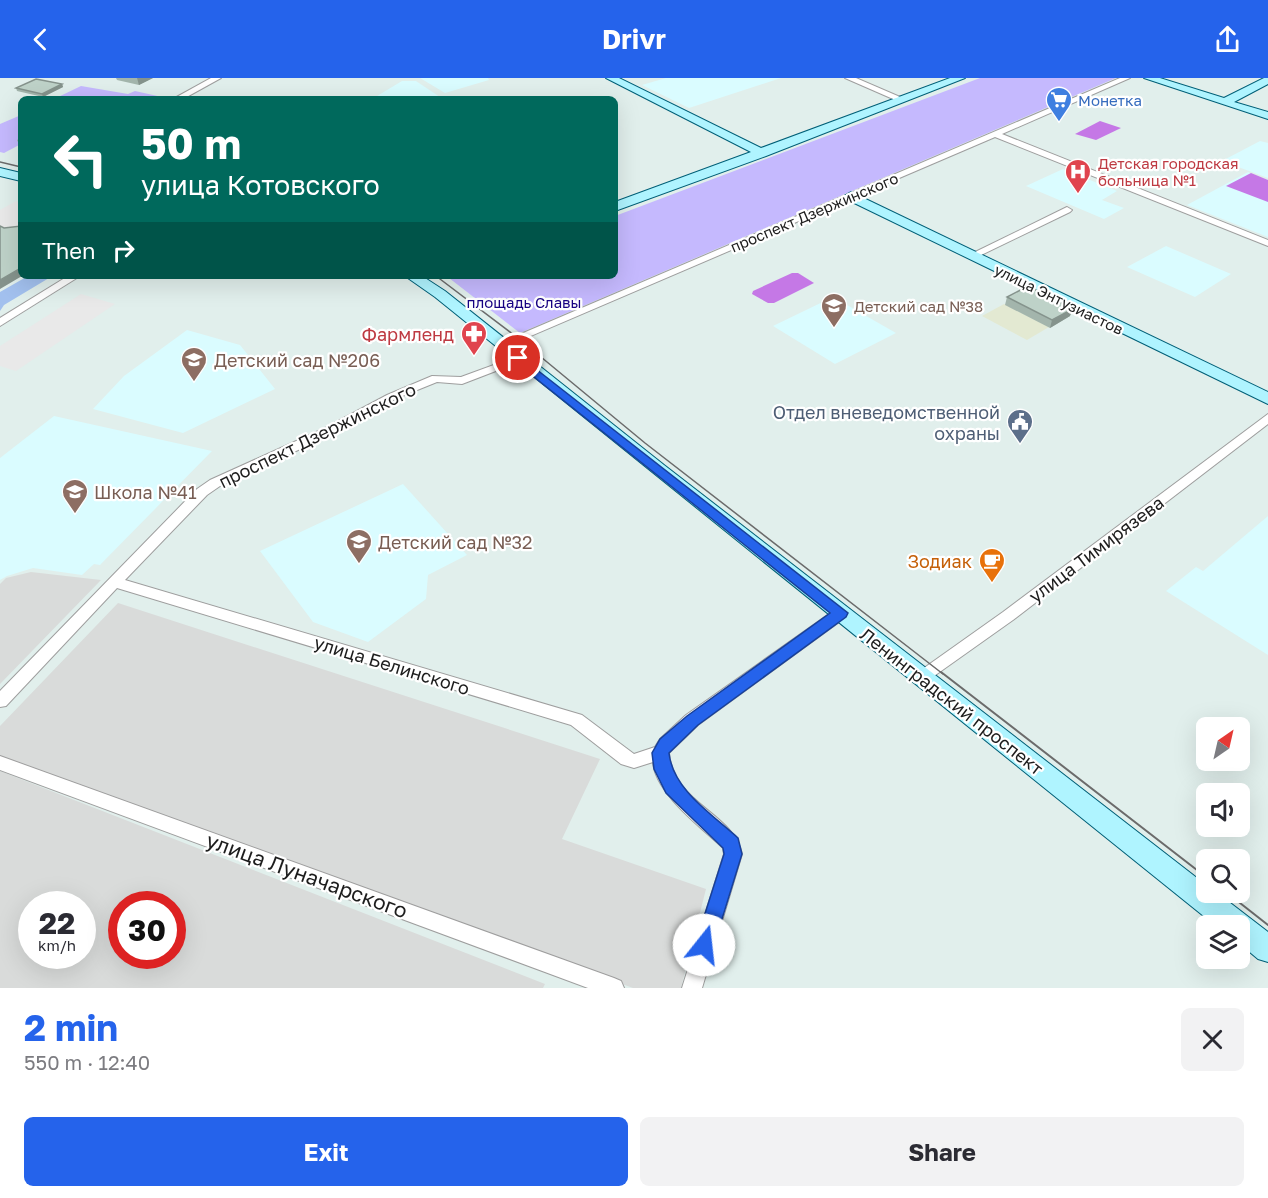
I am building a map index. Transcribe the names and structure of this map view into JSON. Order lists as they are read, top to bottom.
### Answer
{
  "streets": {
    "street": [
      "проспект Дзержинского",
      "улица Энтузиастов",
      "улица Тимирязева",
      "улица Белинского",
      "Ленинградский проспект",
      "улица Луначарского"
    ]
  },
  "crossings": [
    ["проспект Дзержинского", "улица Энтузиастов"],
    ["проспект Дзержинского", "улица Белинского"],
    ["проспект Дзержинского", "Ленинградский проспект"],
    ["улица Тимирязева", "Ленинградский проспект"]
  ],
  "parks": ["площадь Славы"],
  "places": {
    "supermarket": ["Монетка"],
    "hospital": ["Детская городская больница №1"],
    "school or university": [
      "Детский сад №38",
      "Детский сад №206",
      "Школа №41",
      "Детский сад №32"
    ],
    "pharmacy": ["Фармленд"],
    "public building": ["Отдел вневедомственной охраны"],
    "cafe": ["Зодиак"]
  },
  "north": "top right",
  "page": {
    "header": "Drivr",
    "turn": ["50 m", "улица Котовского"],
    "then": "Then",
    "speed": "22 km/h",
    "limit": "30",
    "heading": ["2 min", "550 m · 12:40"],
    "buttons": ["Exit", "Share"]
  }
}
